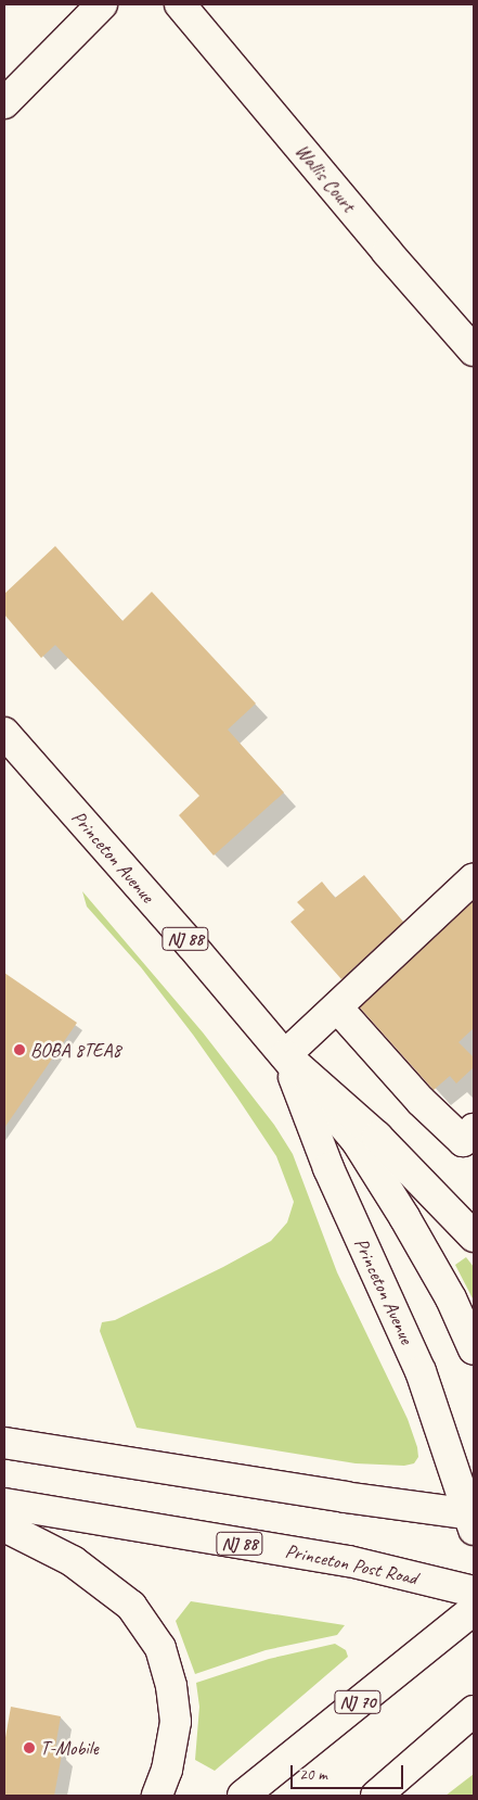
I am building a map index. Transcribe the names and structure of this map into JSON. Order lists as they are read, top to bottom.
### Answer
{
  "streets": {
    "main road": [
      "Wallis Court",
      "Princeton Avenue",
      "NJ 88",
      "Princeton Post Road",
      "NJ 70"
    ]
  },
  "places": ["BOBA 8TEA8", "T-Mobile"],
  "scale_bar": "20 m"
}
